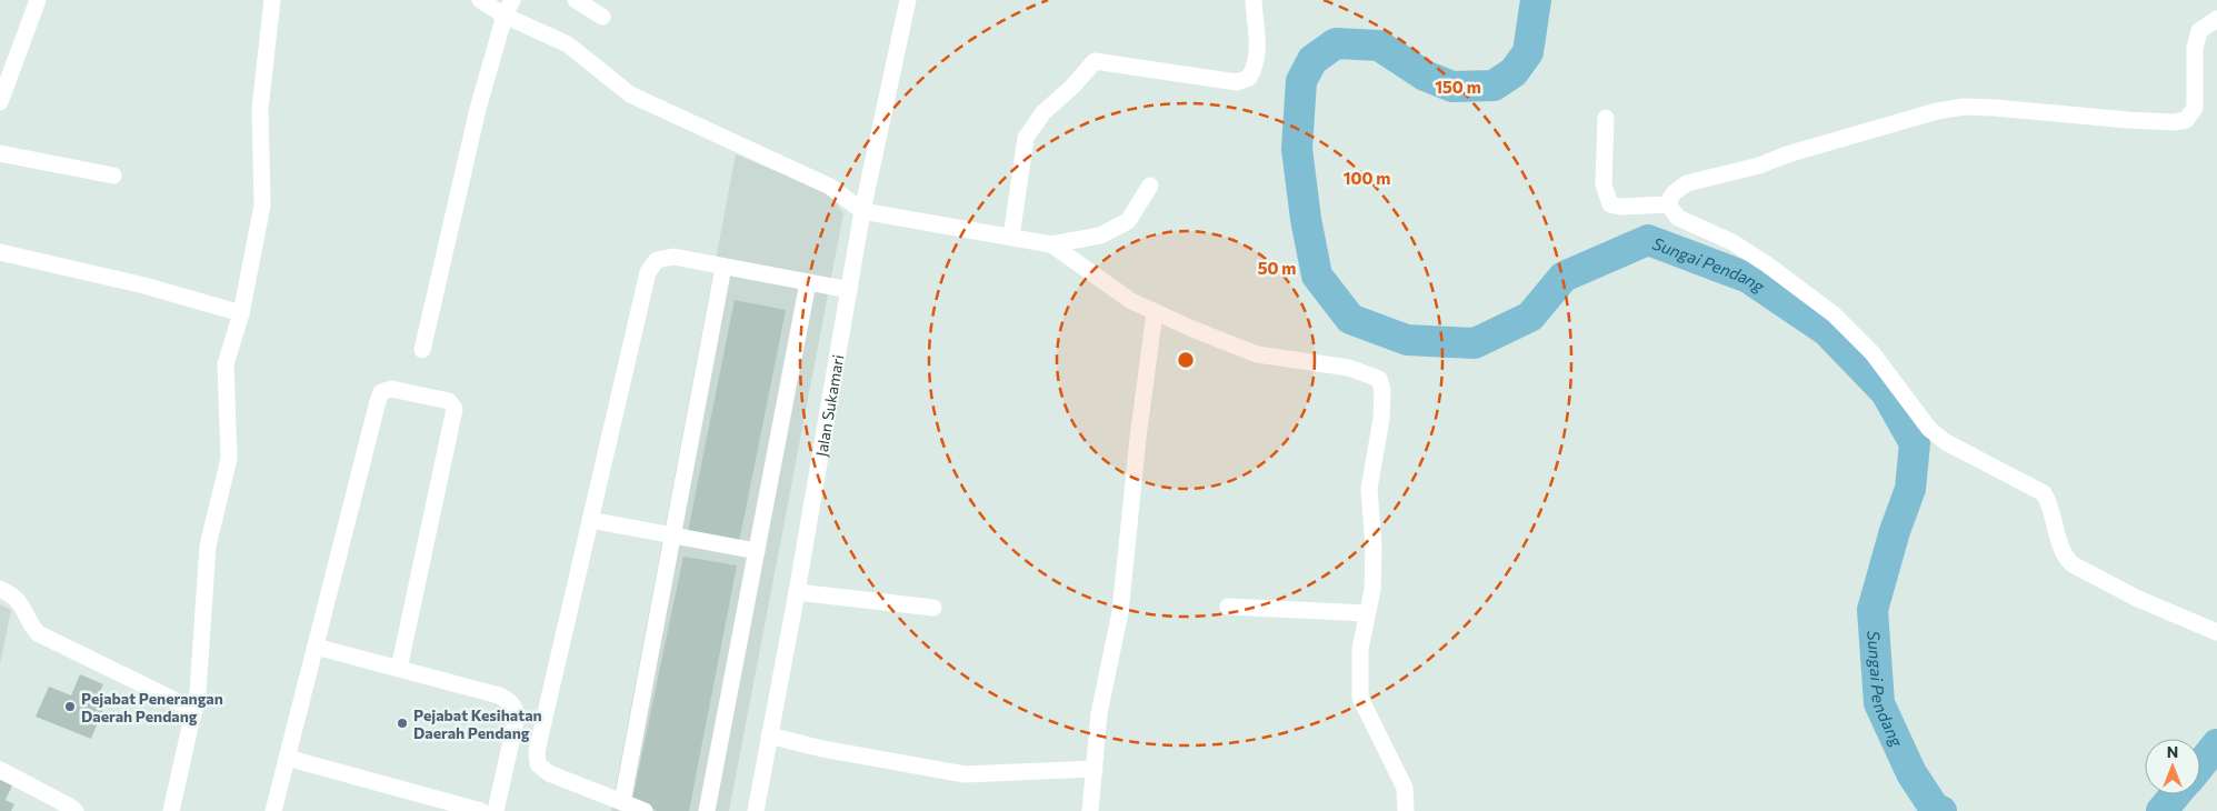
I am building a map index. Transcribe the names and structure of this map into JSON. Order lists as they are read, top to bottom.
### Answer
{
  "streets": {
    "street": ["Jalan Sukamari"]
  },
  "water": ["Sungai Pendang"],
  "places": ["Pejabat Penerangan Daerah Pendang", "Pejabat Kesihatan Daerah Pendang"],
  "north": "top",
  "rings": ["150 m", "100 m", "50 m"]
}
